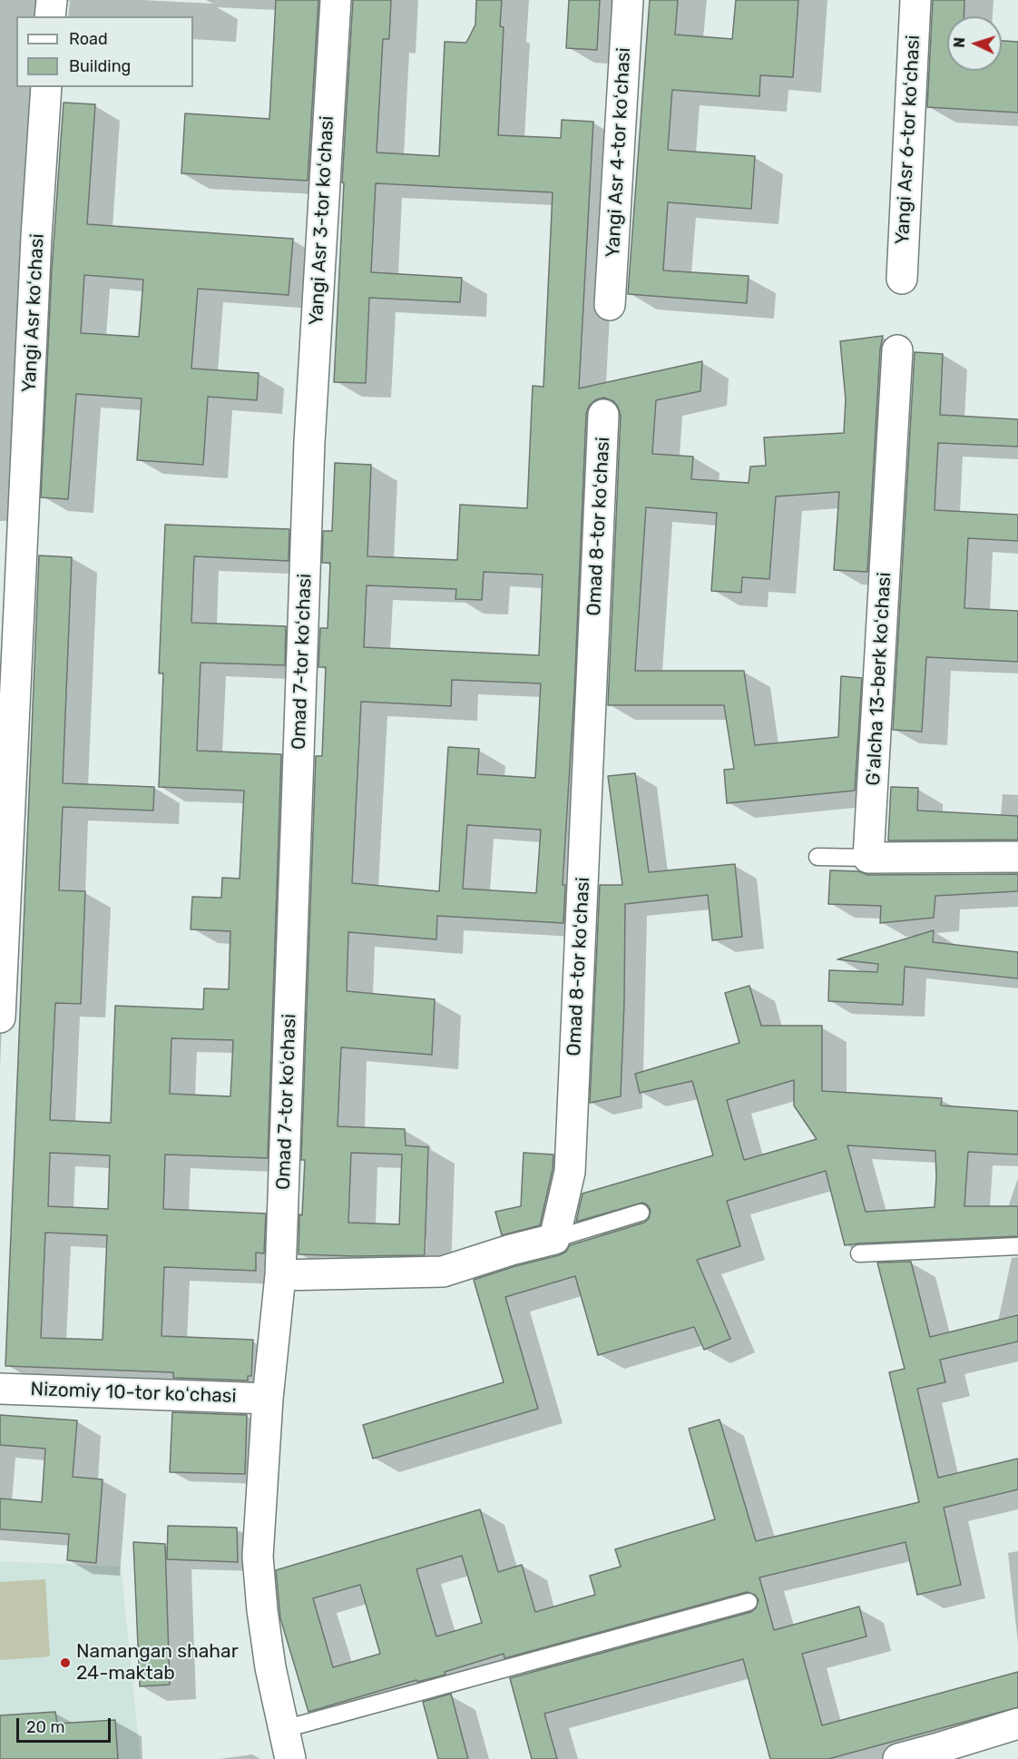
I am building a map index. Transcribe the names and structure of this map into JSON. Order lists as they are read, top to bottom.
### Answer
{
  "streets": {
    "street": [
      "Yangi Asr 6-tor koʻchasi",
      "Yangi Asr 4-tor koʻchasi",
      "Yangi Asr 3-tor koʻchasi",
      "Yangi Asr koʻchasi",
      "Omad 8-tor koʻchasi",
      "Omad 7-tor koʻchasi",
      "Gʻalcha 13-berk koʻchasi",
      "Nizomiy 10-tor koʻchasi"
    ]
  },
  "crossings": [
    ["Yangi Asr 3-tor koʻchasi", "Omad 7-tor koʻchasi"],
    ["Omad 7-tor koʻchasi", "Nizomiy 10-tor koʻchasi"]
  ],
  "places": ["Namangan shahar 24-maktab"],
  "legend": ["Road", "Building"],
  "scale_bar": "20 m",
  "north": "left"
}
